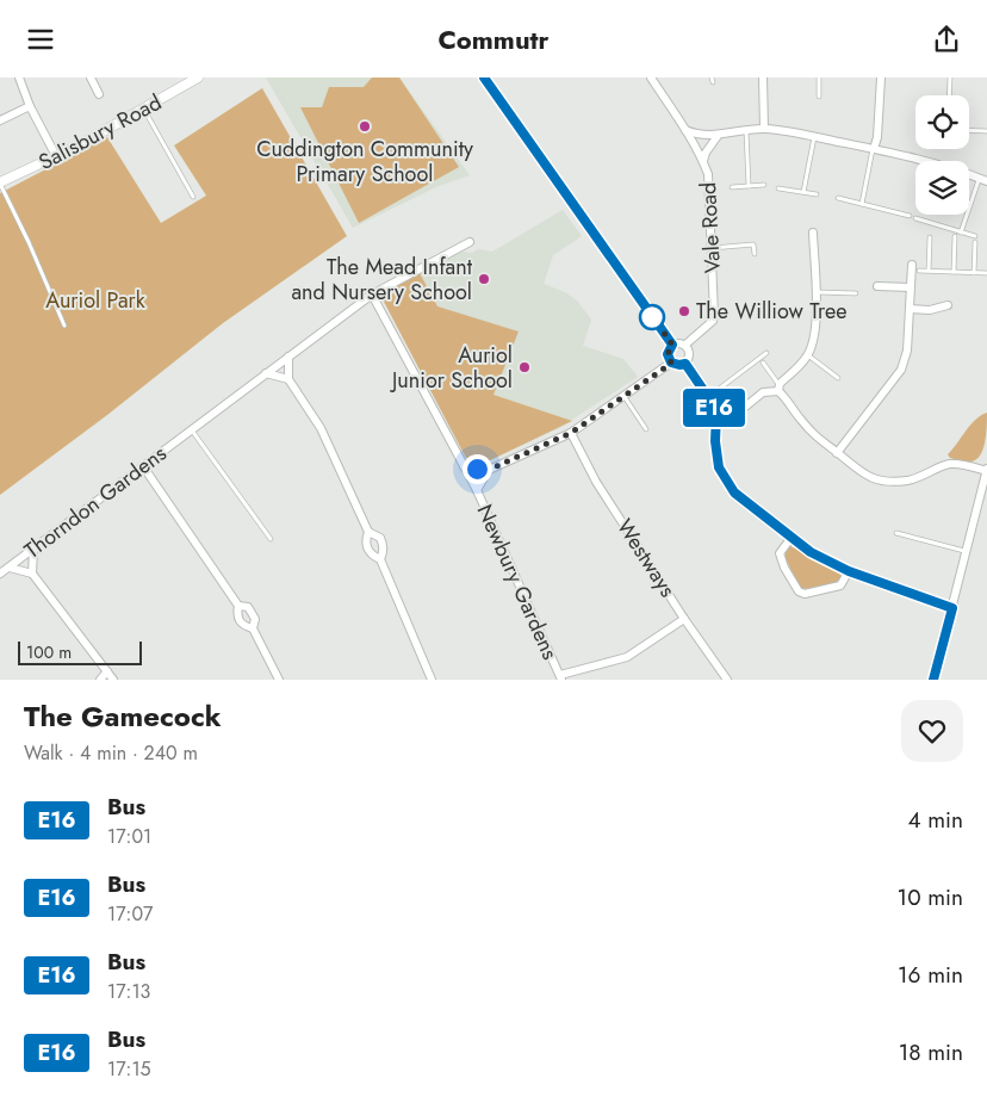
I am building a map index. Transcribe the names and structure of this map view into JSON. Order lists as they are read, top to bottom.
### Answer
{
  "streets": {
    "street": [
      "Salisbury Road",
      "Vale Road",
      "Thorndon Gardens",
      "Westways",
      "Newbury Gardens"
    ]
  },
  "crossings": [
    ["Thorndon Gardens", "Newbury Gardens"]
  ],
  "parks": ["Auriol Park"],
  "places": [
    "Cuddington Community Primary School",
    "The Mead Infant and Nursery School",
    "The Williow Tree",
    "Auriol Junior School"
  ],
  "lines": ["bus line E16"],
  "scale_bar": "100 m",
  "page": {
    "header": "Commutr",
    "on_map": "E16",
    "scale": "100 m",
    "heading": ["The Gamecock", "Walk · 4 min · 240 m"],
    "list": [
      {
        "mark": "E16",
        "name": "Bus",
        "note": "17:01",
        "value": "4 min"
      },
      {
        "mark": "E16",
        "name": "Bus",
        "note": "17:07",
        "value": "10 min"
      },
      {
        "mark": "E16",
        "name": "Bus",
        "note": "17:13",
        "value": "16 min"
      },
      {
        "mark": "E16",
        "name": "Bus",
        "note": "17:15",
        "value": "18 min"
      }
    ]
  }
}
